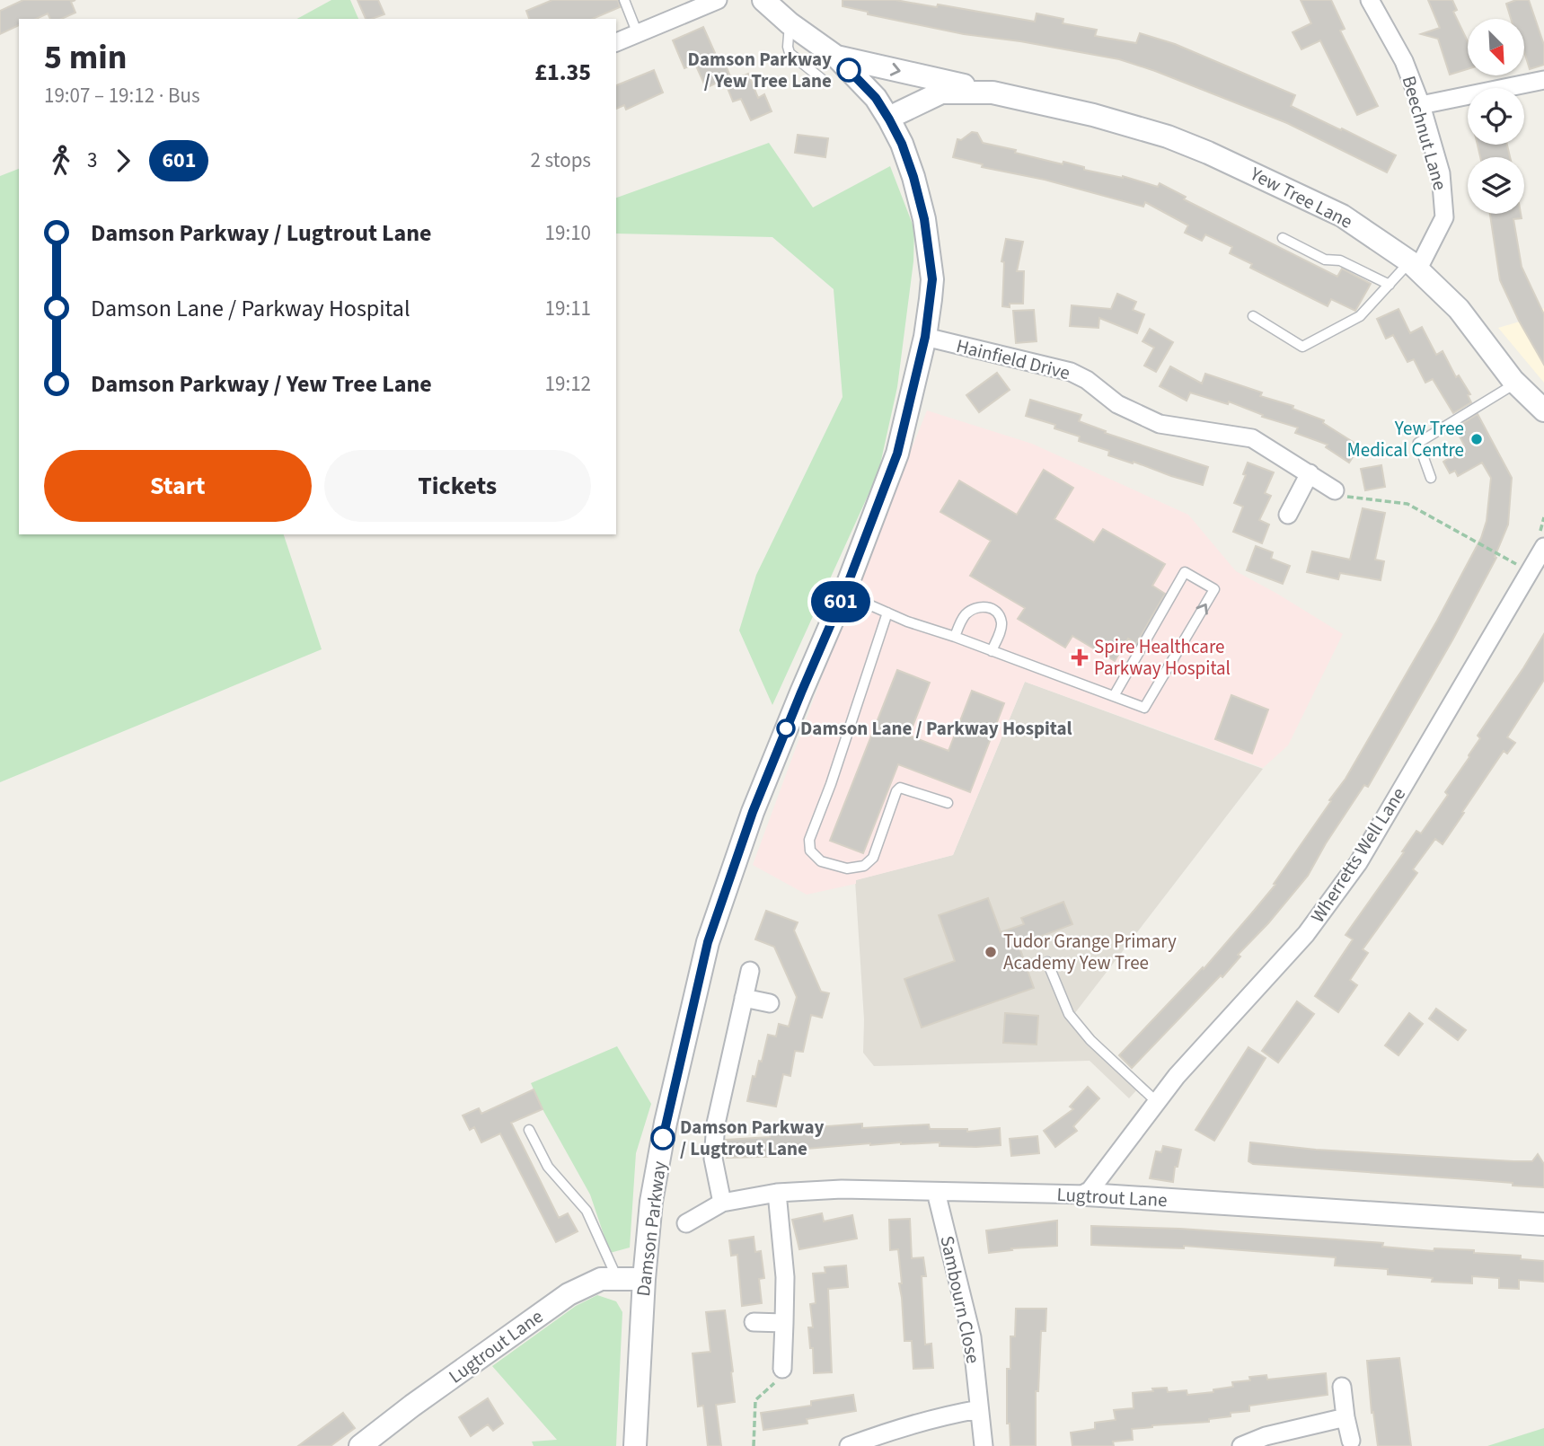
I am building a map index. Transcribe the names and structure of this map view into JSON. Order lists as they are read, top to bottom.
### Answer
{
  "streets": {
    "street": [
      "Beechnut Lane",
      "Yew Tree Lane",
      "Hainfield Drive",
      "Wherretts Well Lane",
      "Lugtrout Lane",
      "Damson Parkway",
      "Sambourn Close"
    ]
  },
  "crossings": [
    ["Beechnut Lane", "Yew Tree Lane"],
    ["Yew Tree Lane", "Damson Parkway"],
    ["Hainfield Drive", "Damson Parkway"],
    ["Wherretts Well Lane", "Lugtrout Lane"],
    ["Lugtrout Lane", "Damson Parkway"],
    ["Lugtrout Lane", "Sambourn Close"]
  ],
  "places": {
    "other": [
      "Damson Parkway / Yew Tree Lane",
      "Yew Tree Medical Centre",
      "Damson Lane / Parkway Hospital",
      "Tudor Grange Primary Academy Yew Tree",
      "Damson Parkway / Lugtrout Lane"
    ],
    "health": ["Spire Healthcare Parkway Hospital"]
  },
  "lines": ["bus line 601"],
  "north": "bottom right",
  "page": {
    "on_map": "601",
    "heading": ["5 min", "19:07 – 19:12 · Bus", "£1.35"],
    "legs": ["3", "601", "2 stops"],
    "list": [
      {
        "name": "Damson Parkway / Lugtrout Lane",
        "value": "19:10"
      },
      {
        "name": "Damson Lane / Parkway Hospital",
        "value": "19:11"
      },
      {
        "name": "Damson Parkway / Yew Tree Lane",
        "value": "19:12"
      }
    ],
    "buttons": ["Start", "Tickets"]
  }
}
